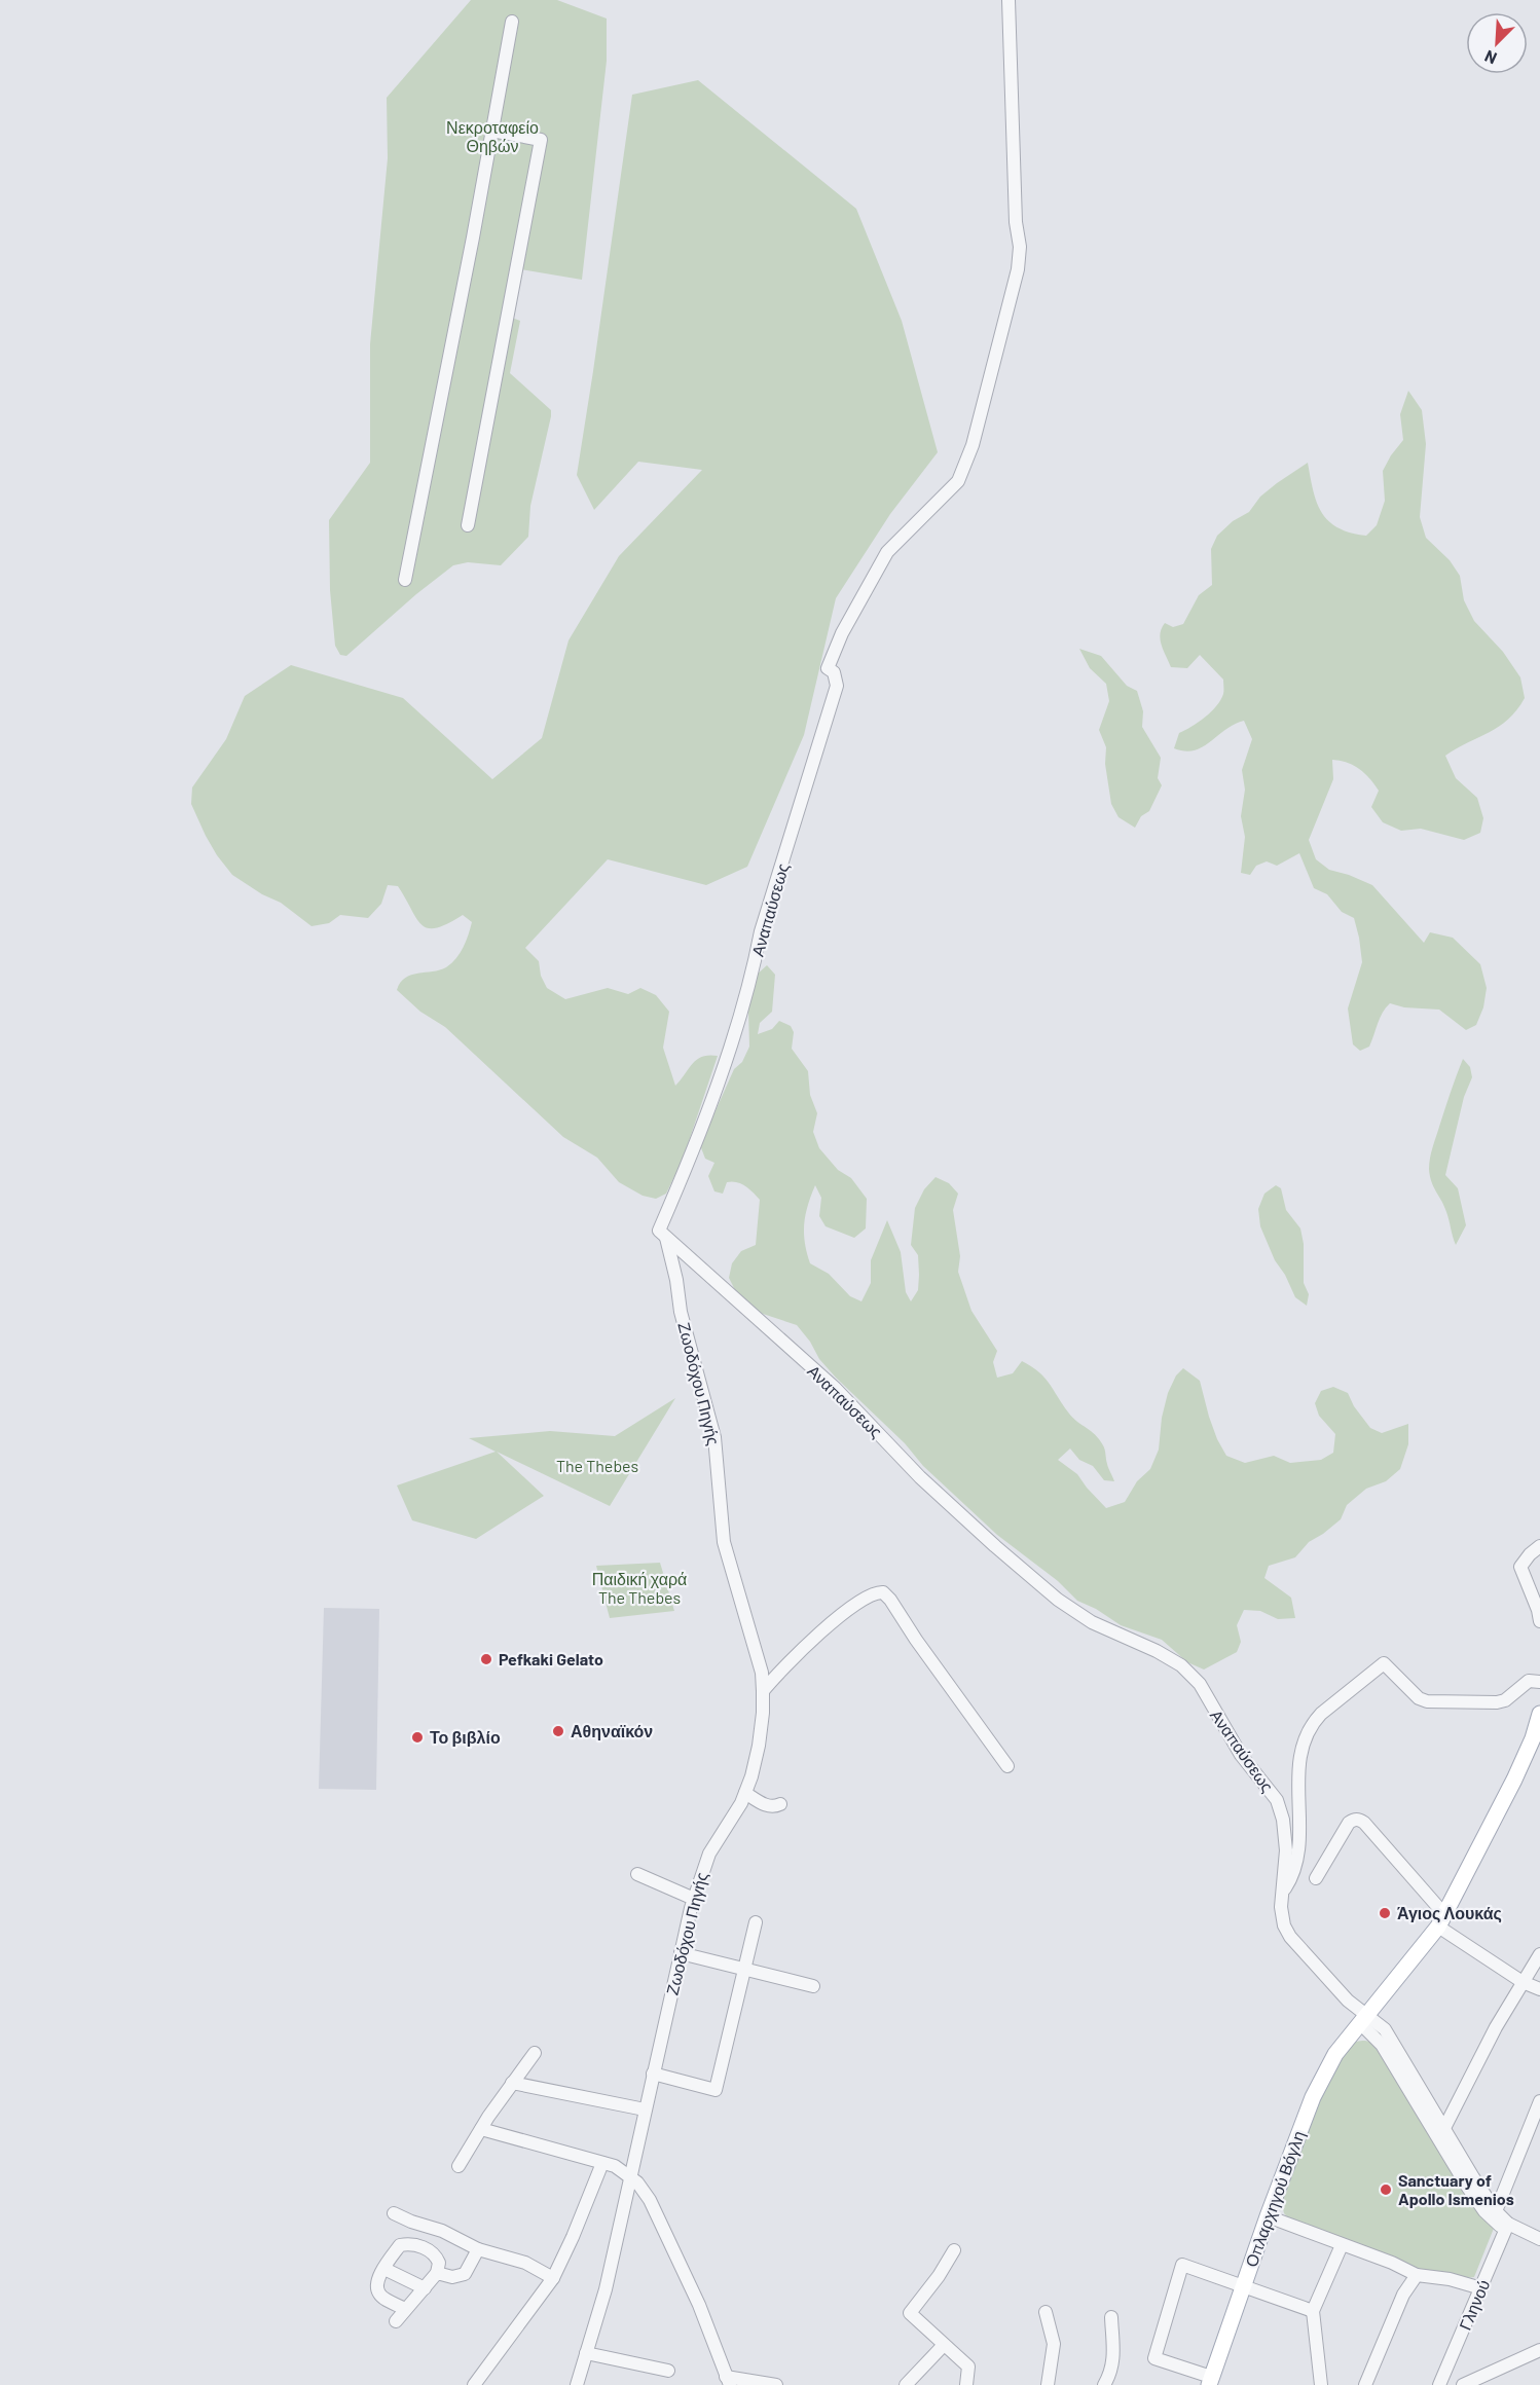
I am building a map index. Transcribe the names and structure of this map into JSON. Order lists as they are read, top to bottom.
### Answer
{
  "streets": {
    "main road": ["Οπλαρχηγού Βόγλη"],
    "street": ["Αναπαύσεως", "Ζωοδόχου Πηγής", "Γληνού"]
  },
  "crossings": [
    ["Αναπαύσεως", "Ζωοδόχου Πηγής"],
    ["Αναπαύσεως", "Οπλαρχηγού Βόγλη"]
  ],
  "parks": ["Νεκροταφείο Θηβών", "The Thebes", "Παιδική χαρά The Thebes"],
  "places": [
    "Pefkaki Gelato",
    "Αθηναϊκόν",
    "Το βιβλίο",
    "Άγιος Λουκάς",
    "Sanctuary of Apollo Ismenios"
  ],
  "north": "bottom left"
}
